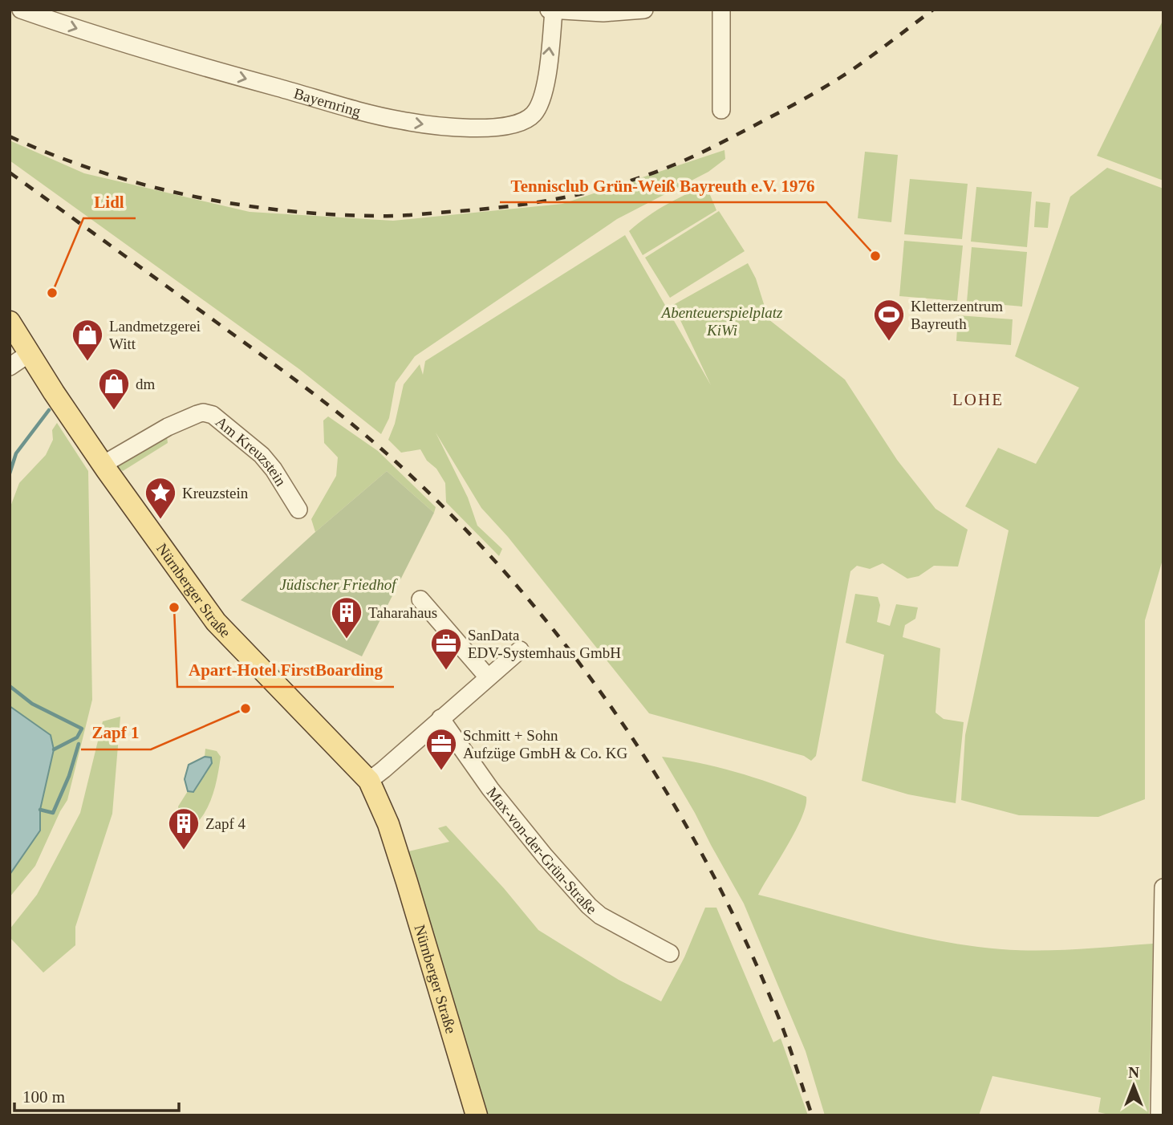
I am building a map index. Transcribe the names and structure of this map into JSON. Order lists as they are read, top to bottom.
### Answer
{
  "streets": {
    "main road": ["Nürnberger Straße"],
    "street": ["Bayernring", "Am Kreuzstein", "Max-von-der-Grün-Straße"]
  },
  "crossings": [
    ["Am Kreuzstein", "Nürnberger Straße"]
  ],
  "one_way": ["Bayernring"],
  "districts": ["LOHE"],
  "parks": ["Abenteuerspielplatz KiWi", "Jüdischer Friedhof"],
  "places": {
    "other": [
      "Tennisclub Grün-Weiß Bayreuth e.V. 1976",
      "Lidl",
      "Apart-Hotel FirstBoarding",
      "Zapf 1"
    ],
    "sports": ["Kletterzentrum Bayreuth"],
    "shop": ["Landmetzgerei Witt", "dm"],
    "place": ["Kreuzstein"],
    "building": ["Taharahaus", "Zapf 4"],
    "office": ["SanData EDV-Systemhaus GmbH", "Schmitt + Sohn Aufzüge GmbH & Co. KG"]
  },
  "scale_bar": "100 m",
  "north": "top"
}
